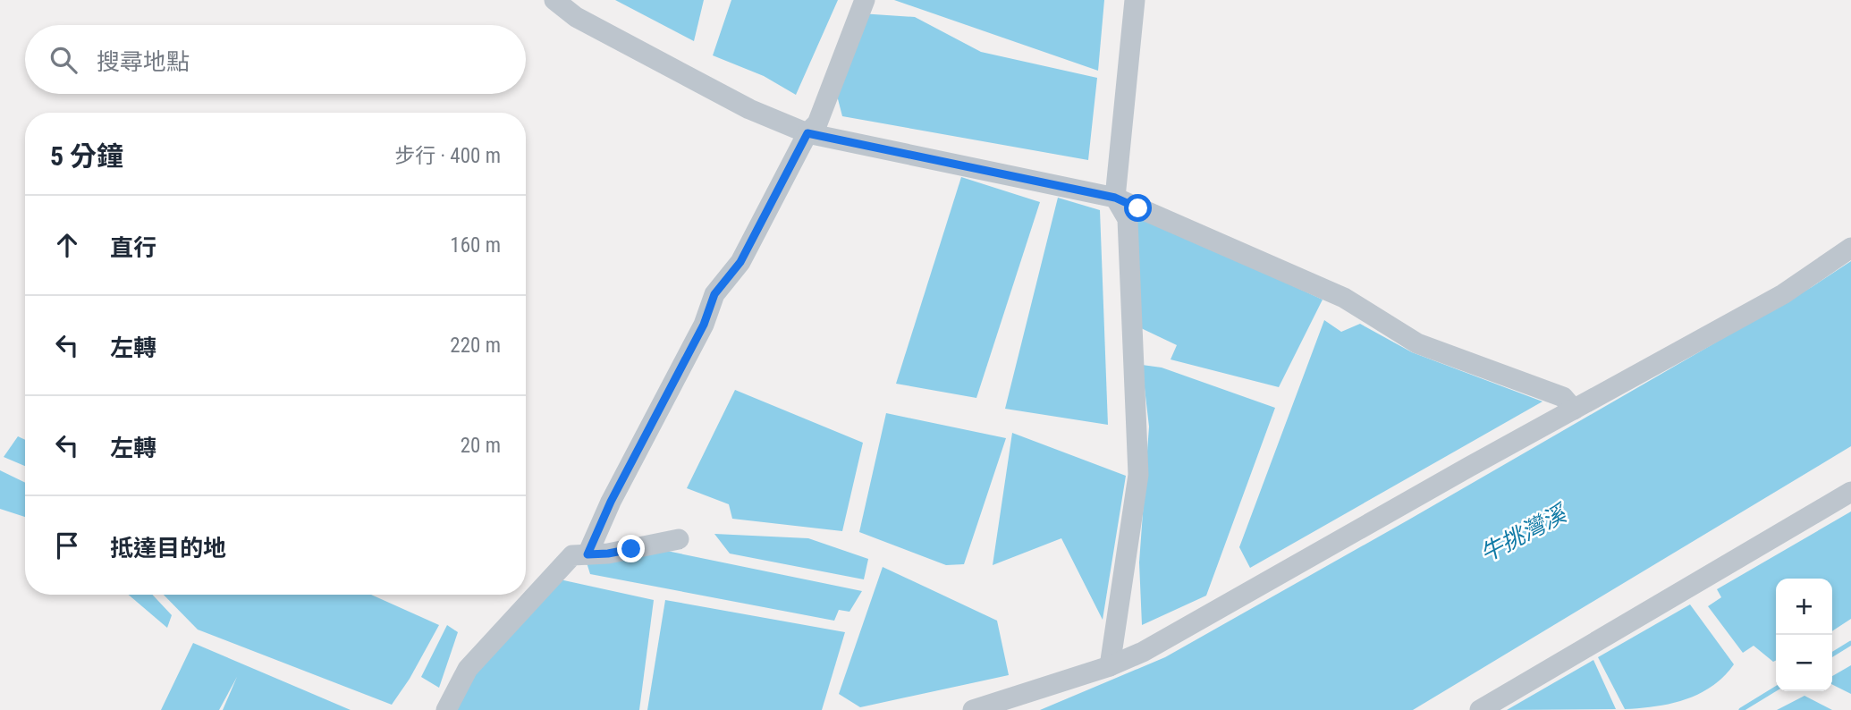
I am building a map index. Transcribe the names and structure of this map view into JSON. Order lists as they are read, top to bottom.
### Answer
{
  "water": ["牛挑灣溪"],
  "page": {
    "search": "搜尋地點",
    "heading": ["5 分鐘", "步行 · 400 m"],
    "list": [
      ["直行", "160 m"],
      ["左轉", "220 m"],
      ["左轉", "20 m"],
      "抵達目的地"
    ],
    "map_buttons": ["+", "−"]
  }
}
